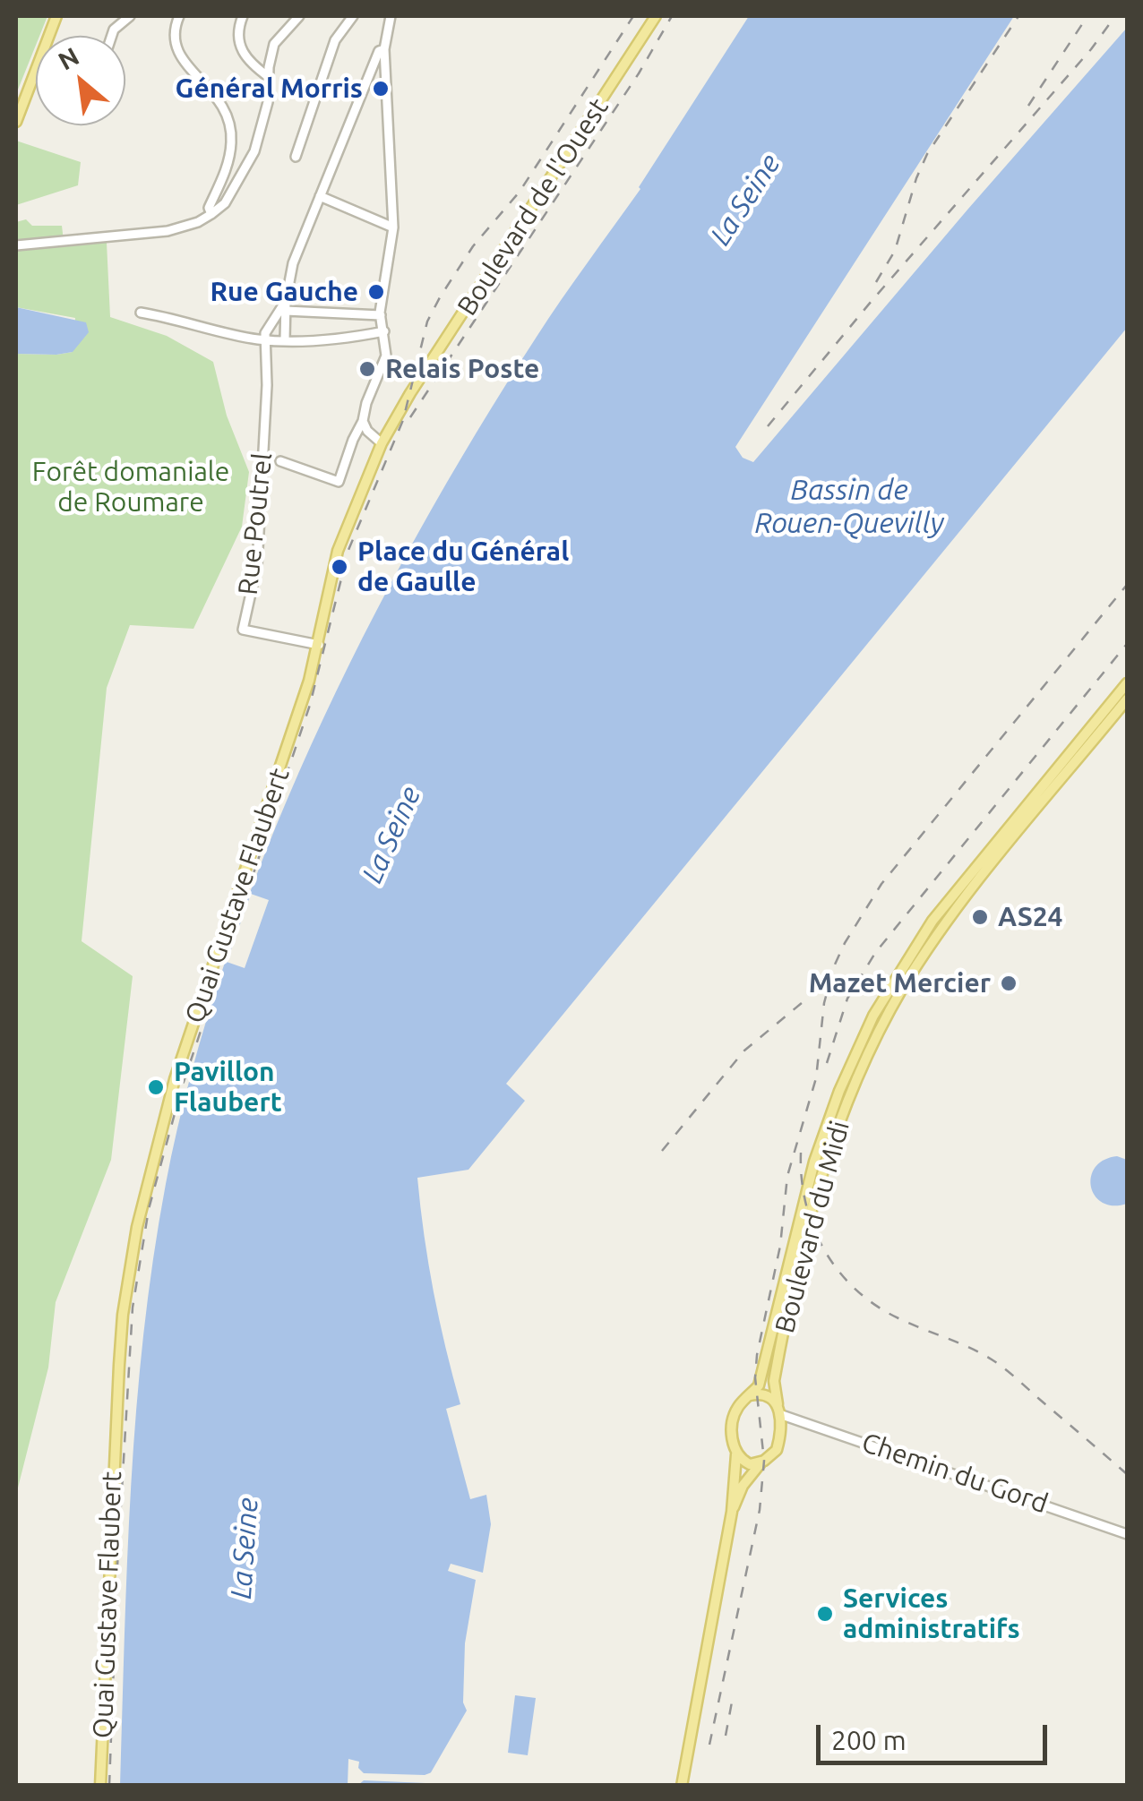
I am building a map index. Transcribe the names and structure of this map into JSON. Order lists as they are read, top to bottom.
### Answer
{
  "streets": {
    "main road": ["Boulevard de l'Ouest", "Quai Gustave Flaubert", "Boulevard du Midi"],
    "street": ["Rue Poutrel", "Chemin du Gord"]
  },
  "crossings": [
    ["Boulevard de l'Ouest", "Quai Gustave Flaubert"],
    ["Rue Poutrel", "Quai Gustave Flaubert"],
    ["Boulevard du Midi", "Chemin du Gord"]
  ],
  "water": ["La Seine", "Bassin de Rouen-Quevilly"],
  "parks": ["Forêt domaniale de Roumare"],
  "places": [
    "Général Morris",
    "Rue Gauche",
    "Relais Poste",
    "Place du Général de Gaulle",
    "AS24",
    "Mazet Mercier",
    "Pavillon Flaubert",
    "Services administratifs"
  ],
  "scale_bar": "200 m",
  "north": "top left"
}
